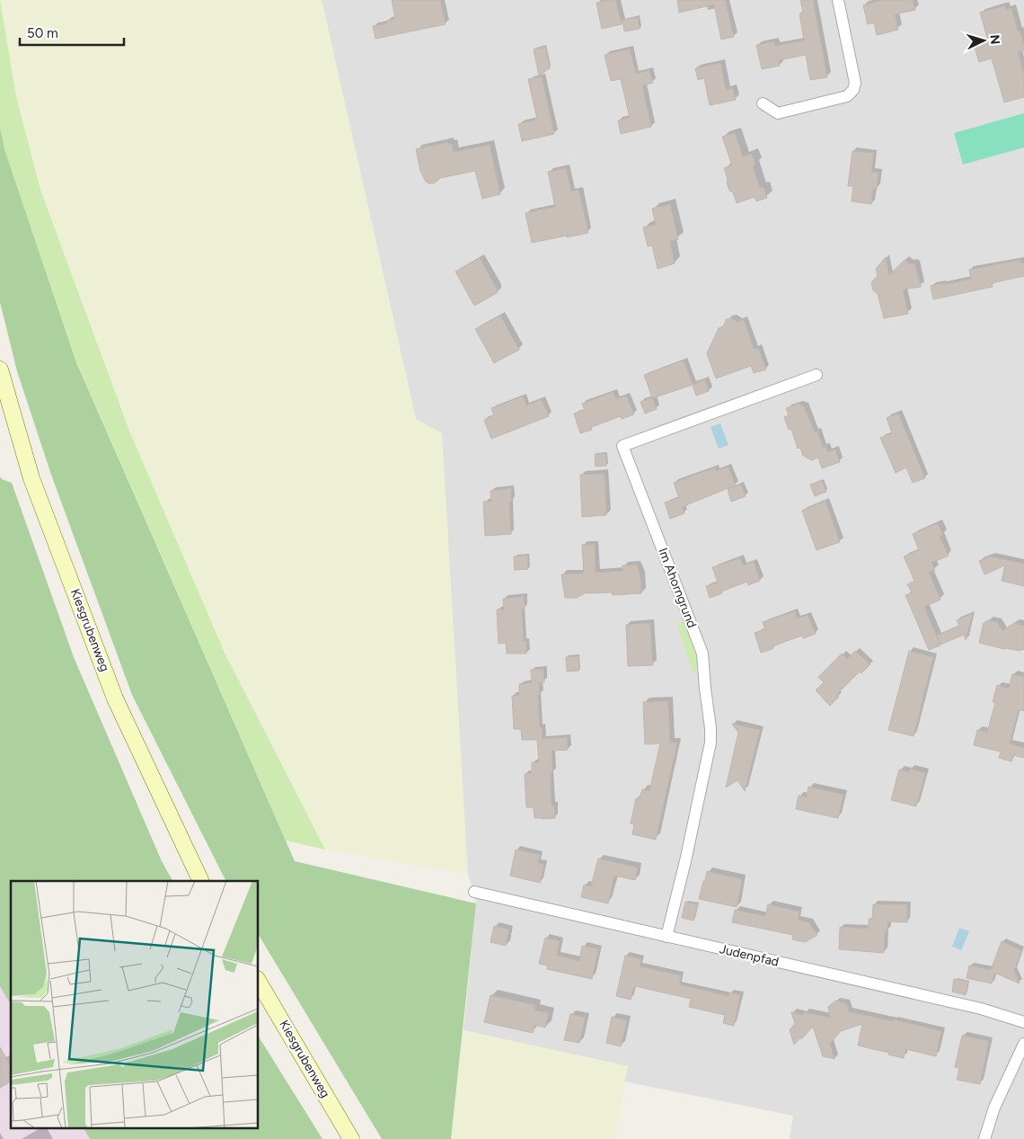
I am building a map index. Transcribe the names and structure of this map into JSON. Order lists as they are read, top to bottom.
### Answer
{
  "streets": {
    "main road": ["Kiesgrubenweg"],
    "street": ["Im Ahorngrund", "Judenpfad"]
  },
  "crossings": [
    ["Im Ahorngrund", "Judenpfad"]
  ],
  "scale_bar": "50 m",
  "north": "right"
}
